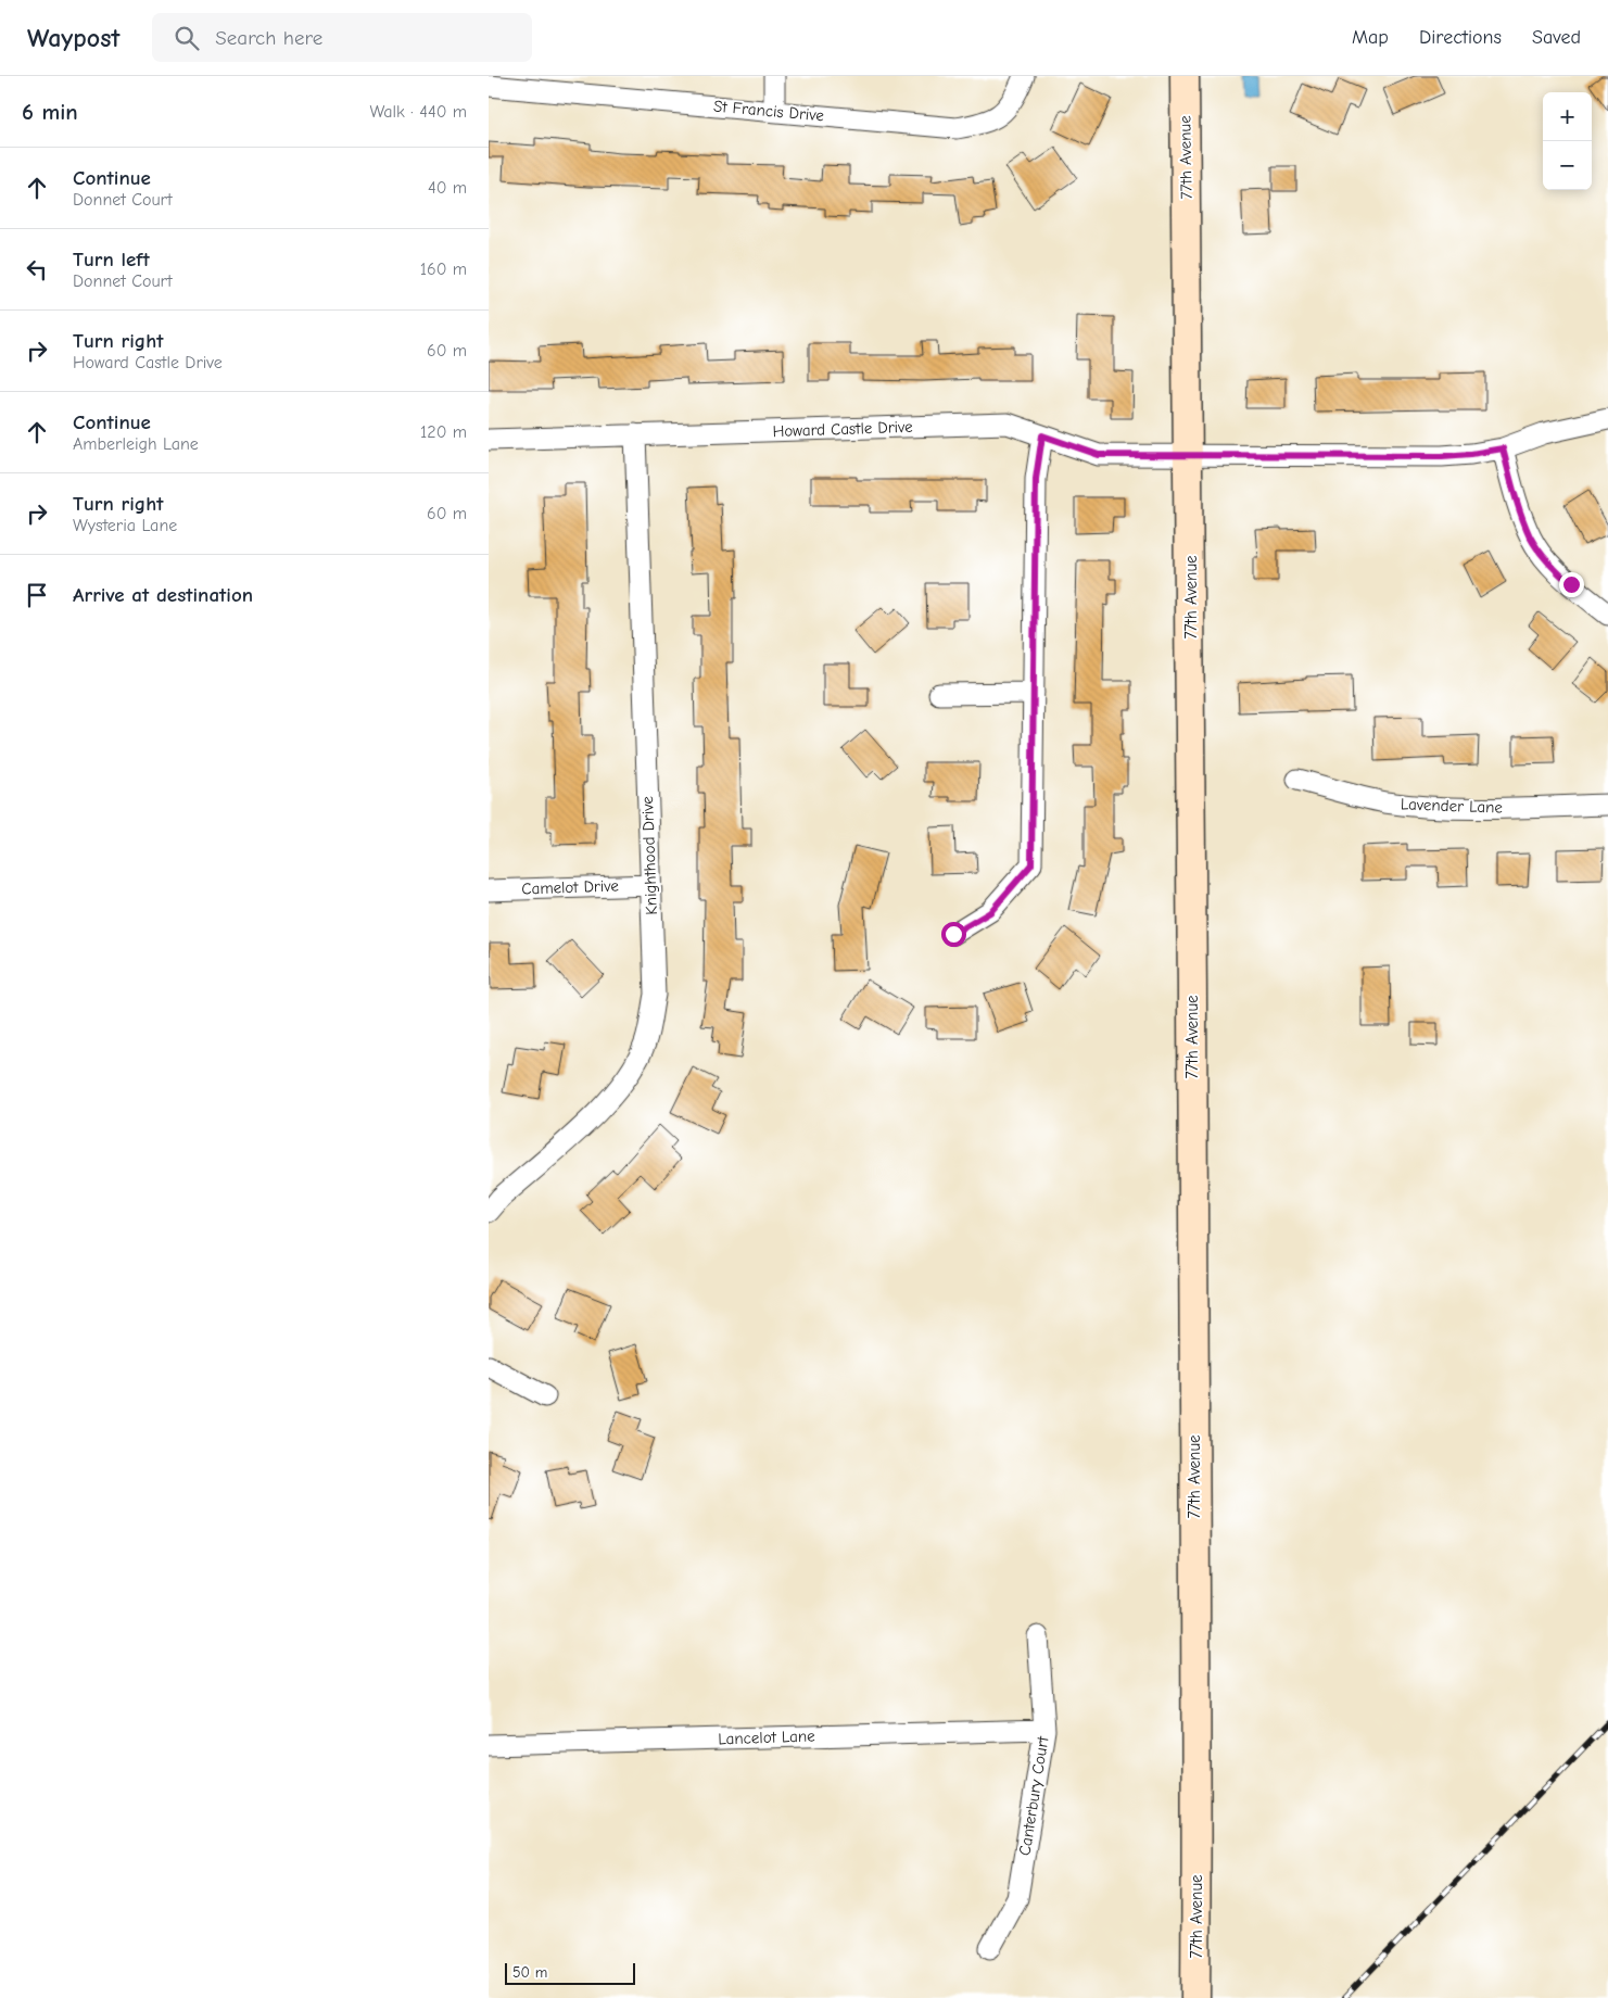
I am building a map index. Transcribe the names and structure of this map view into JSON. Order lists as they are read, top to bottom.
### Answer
{
  "streets": {
    "street": [
      "St Francis Drive",
      "77th Avenue",
      "Howard Castle Drive",
      "Lavender Lane",
      "Knighthood Drive",
      "Camelot Drive",
      "Lancelot Lane",
      "Canterbury Court"
    ]
  },
  "crossings": [
    ["77th Avenue", "Howard Castle Drive"],
    ["Howard Castle Drive", "Knighthood Drive"],
    ["Knighthood Drive", "Camelot Drive"],
    ["Lancelot Lane", "Canterbury Court"]
  ],
  "scale_bar": "50 m",
  "page": {
    "header": "Waypost",
    "search": "Search here",
    "nav": ["Map", "Directions", "Saved"],
    "heading": ["6 min", "Walk · 440 m"],
    "map_buttons": ["+", "−"],
    "list": [
      ["Continue", "Donnet Court", "40 m"],
      ["Turn left", "Donnet Court", "160 m"],
      ["Turn right", "Howard Castle Drive", "60 m"],
      ["Continue", "Amberleigh Lane", "120 m"],
      ["Turn right", "Wysteria Lane", "60 m"],
      "Arrive at destination"
    ],
    "scale": "50 m"
  }
}
